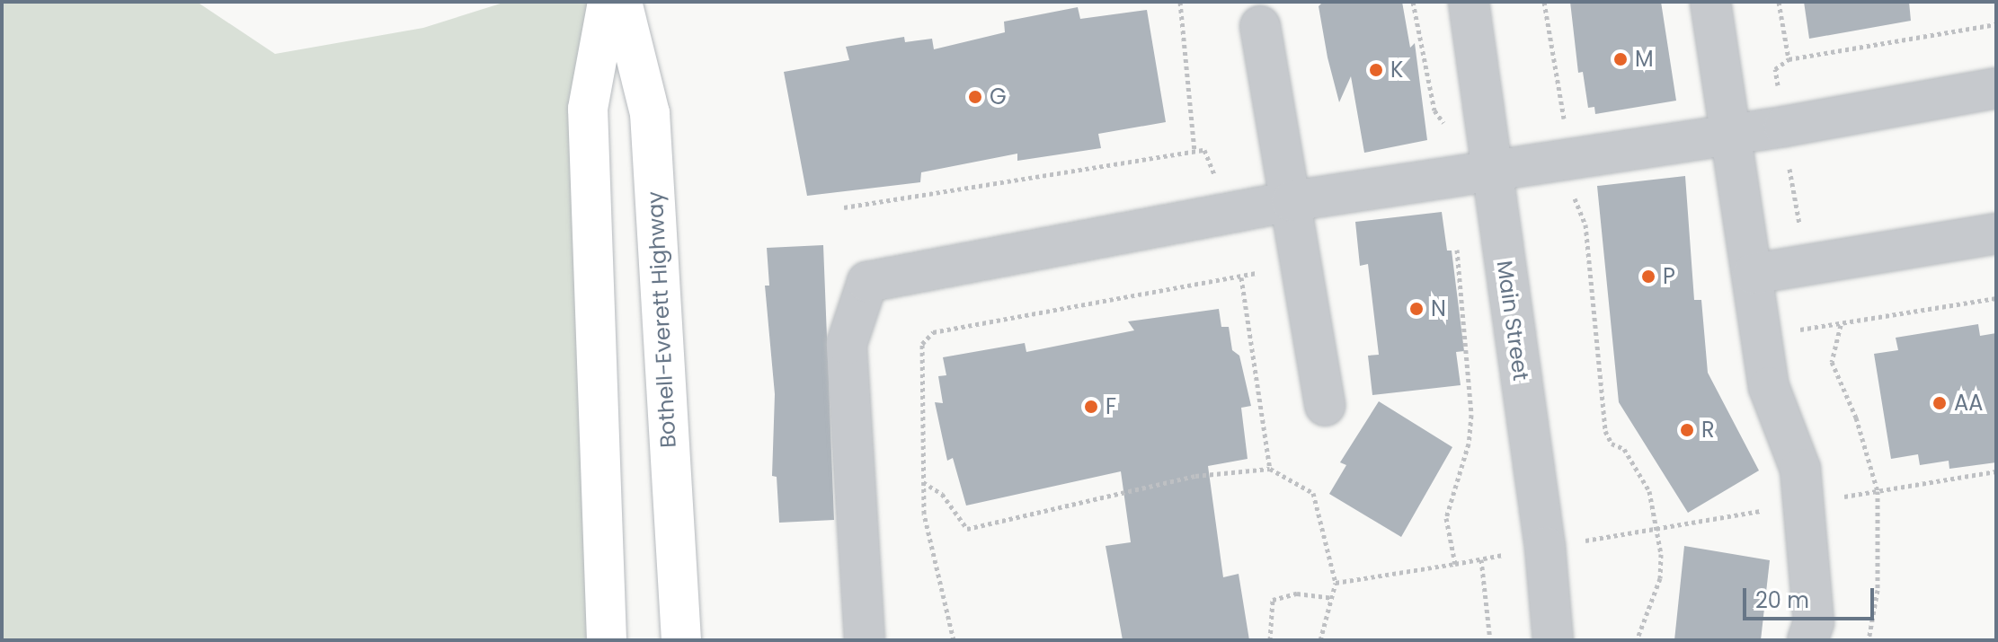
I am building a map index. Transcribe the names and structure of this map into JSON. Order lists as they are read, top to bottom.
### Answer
{
  "streets": {
    "main road": ["Bothell-Everett Highway"],
    "street": ["Main Street"]
  },
  "places": [
    "M",
    "K",
    "G",
    "P",
    "N",
    "AA",
    "F",
    "R"
  ],
  "scale_bar": "20 m"
}
